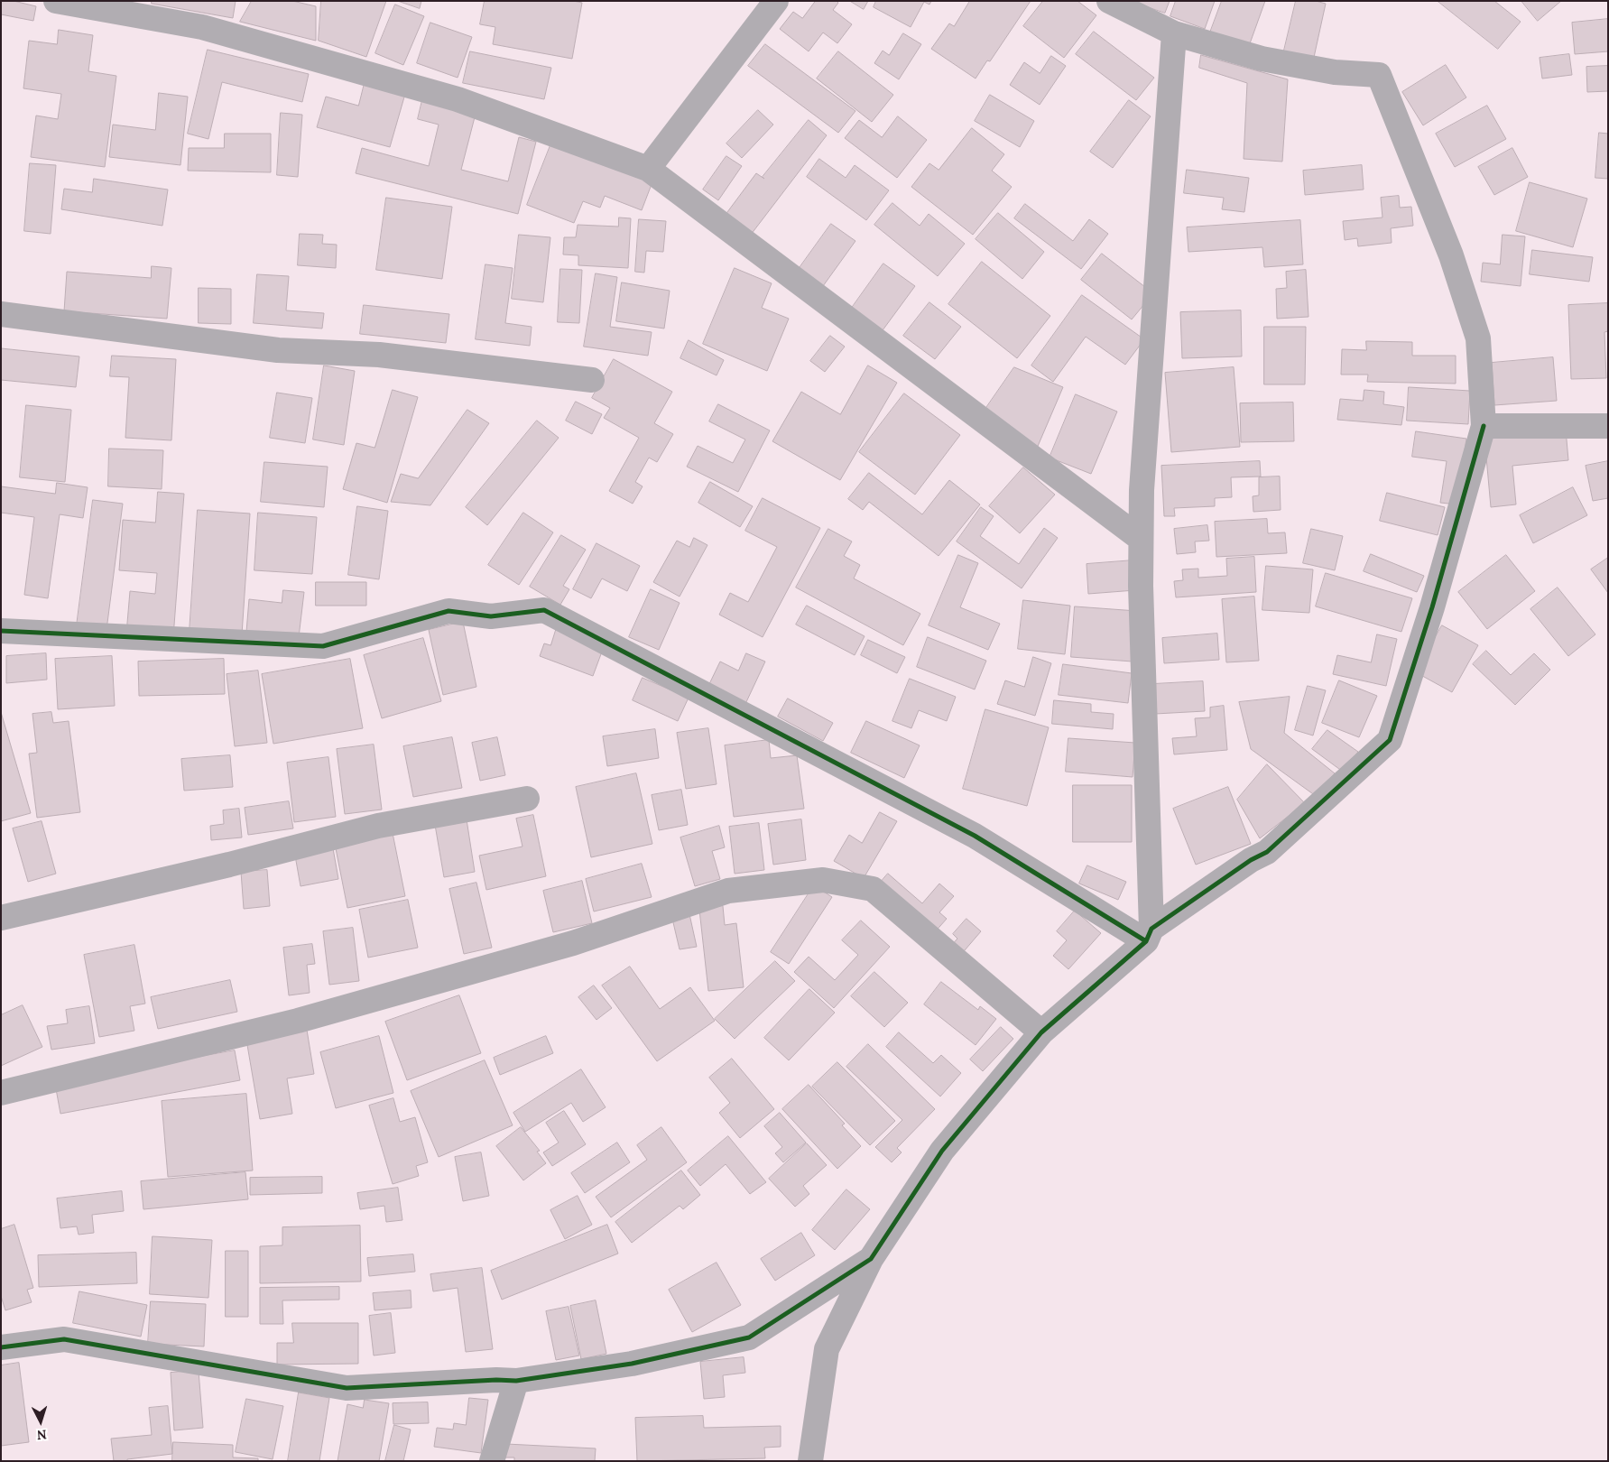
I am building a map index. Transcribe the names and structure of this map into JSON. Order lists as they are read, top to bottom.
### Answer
{
  "north": "bottom"
}
